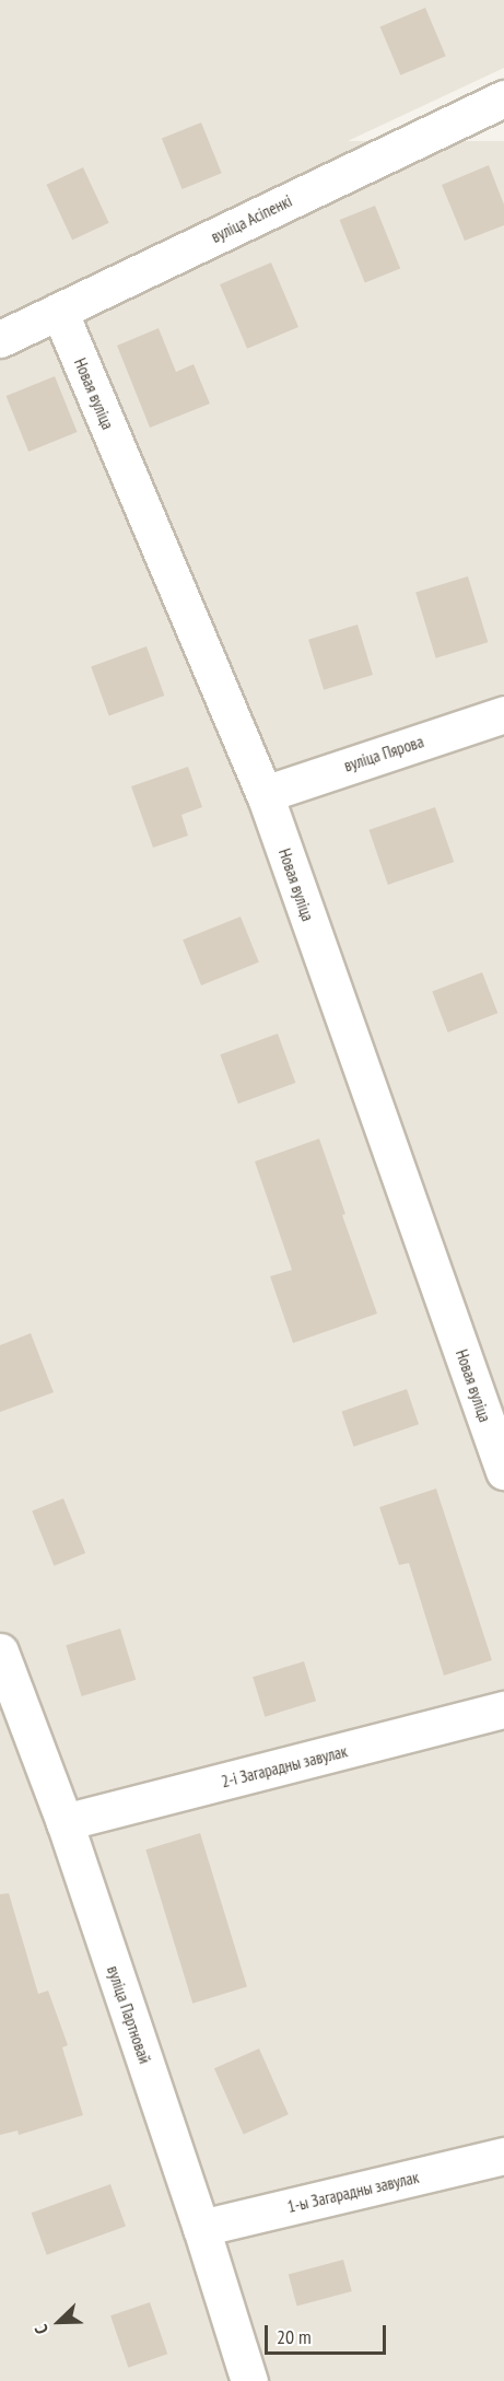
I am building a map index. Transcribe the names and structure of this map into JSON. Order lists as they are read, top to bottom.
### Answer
{
  "streets": {
    "street": [
      "вуліца Асіпенкі",
      "Новая вуліца",
      "вуліца Пярова",
      "2-і Загарадны завулак",
      "вуліца Партновай",
      "1-ы Загарадны завулак"
    ]
  },
  "crossings": [
    ["вуліца Асіпенкі", "Новая вуліца"],
    ["Новая вуліца", "вуліца Пярова"],
    ["2-і Загарадны завулак", "вуліца Партновай"],
    ["вуліца Партновай", "1-ы Загарадны завулак"]
  ],
  "scale_bar": "20 m",
  "north": "bottom left"
}
